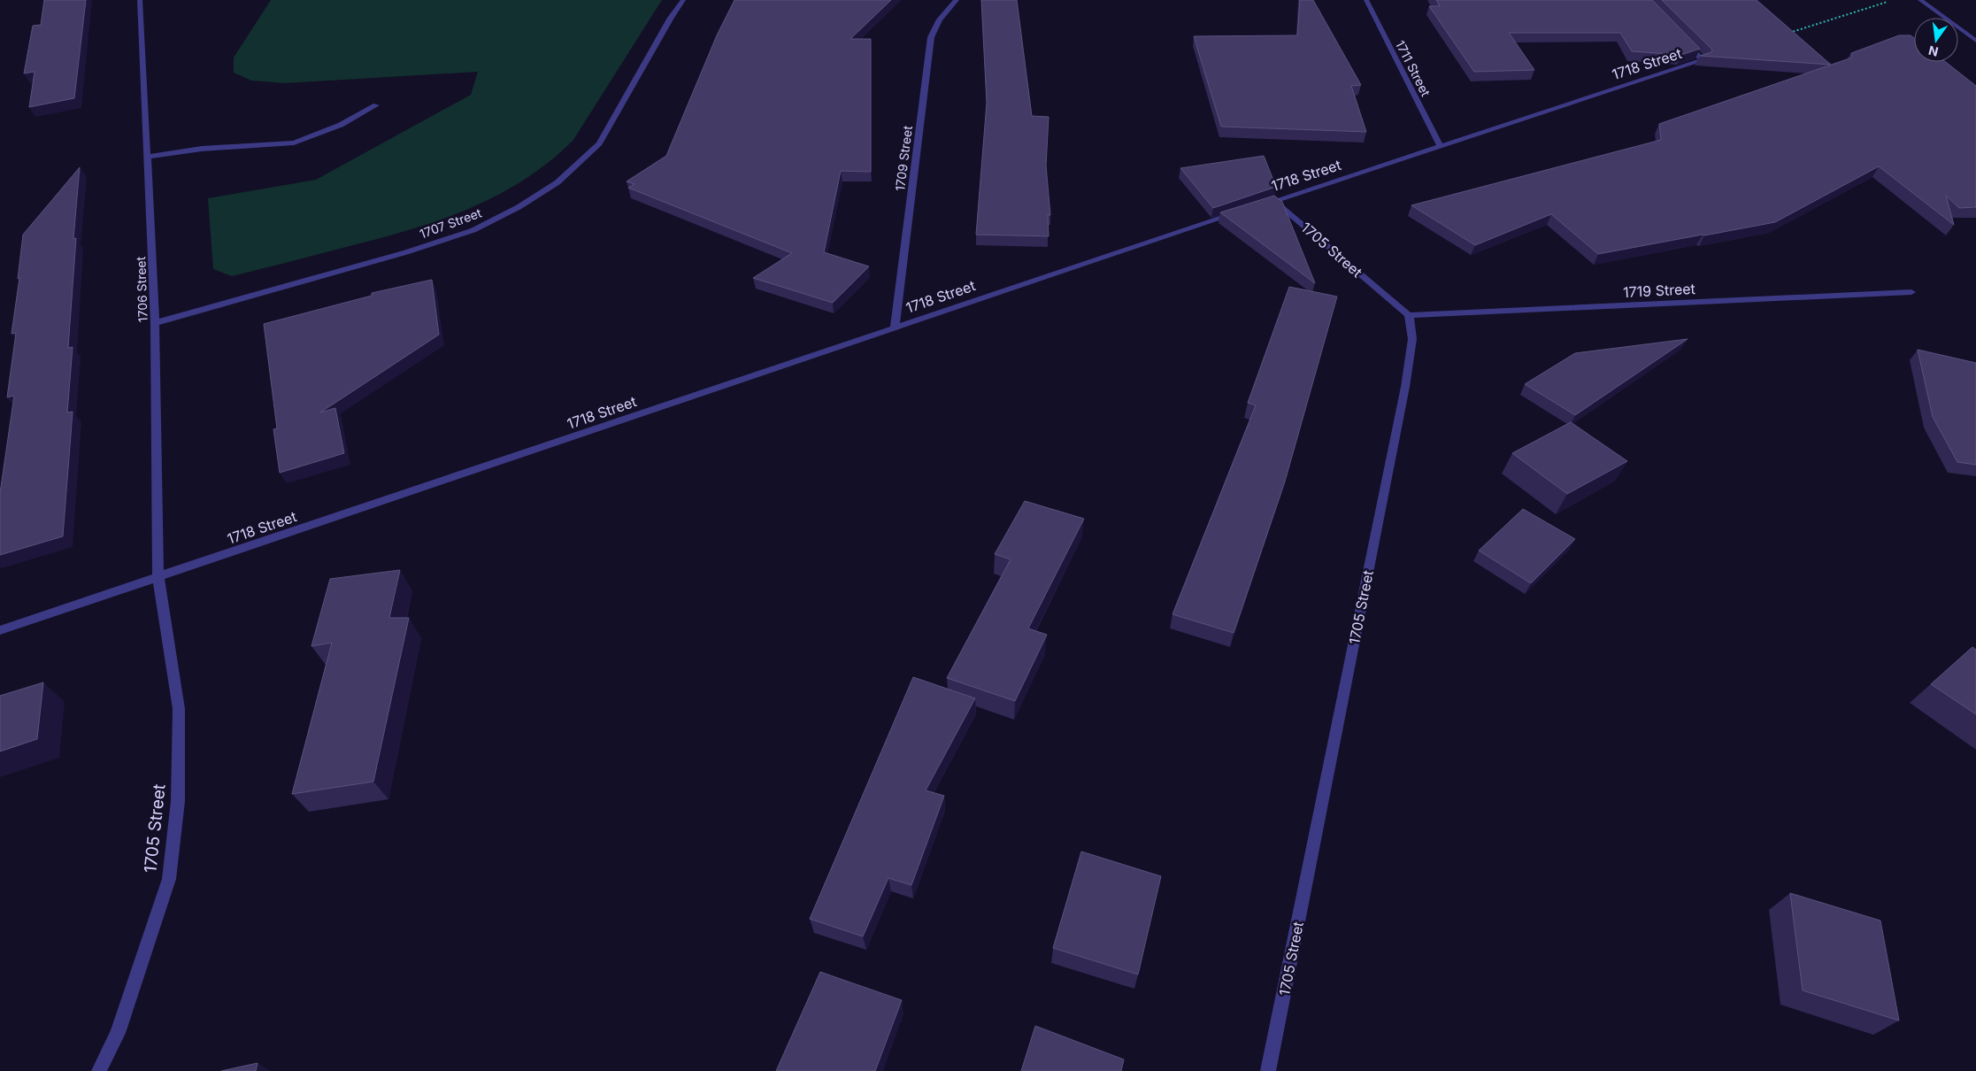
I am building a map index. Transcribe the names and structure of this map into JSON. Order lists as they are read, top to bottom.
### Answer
{
  "streets": {
    "street": [
      "1718 Street",
      "1711 Street",
      "1709 Street",
      "1707 Street",
      "1705 Street",
      "1706 Street",
      "1719 Street"
    ]
  },
  "crossings": [
    ["1718 Street", "1711 Street"],
    ["1718 Street", "1709 Street"],
    ["1718 Street", "1705 Street"],
    ["1718 Street", "1706 Street"],
    ["1707 Street", "1706 Street"],
    ["1705 Street", "1706 Street"],
    ["1705 Street", "1719 Street"]
  ],
  "north": "bottom"
}
